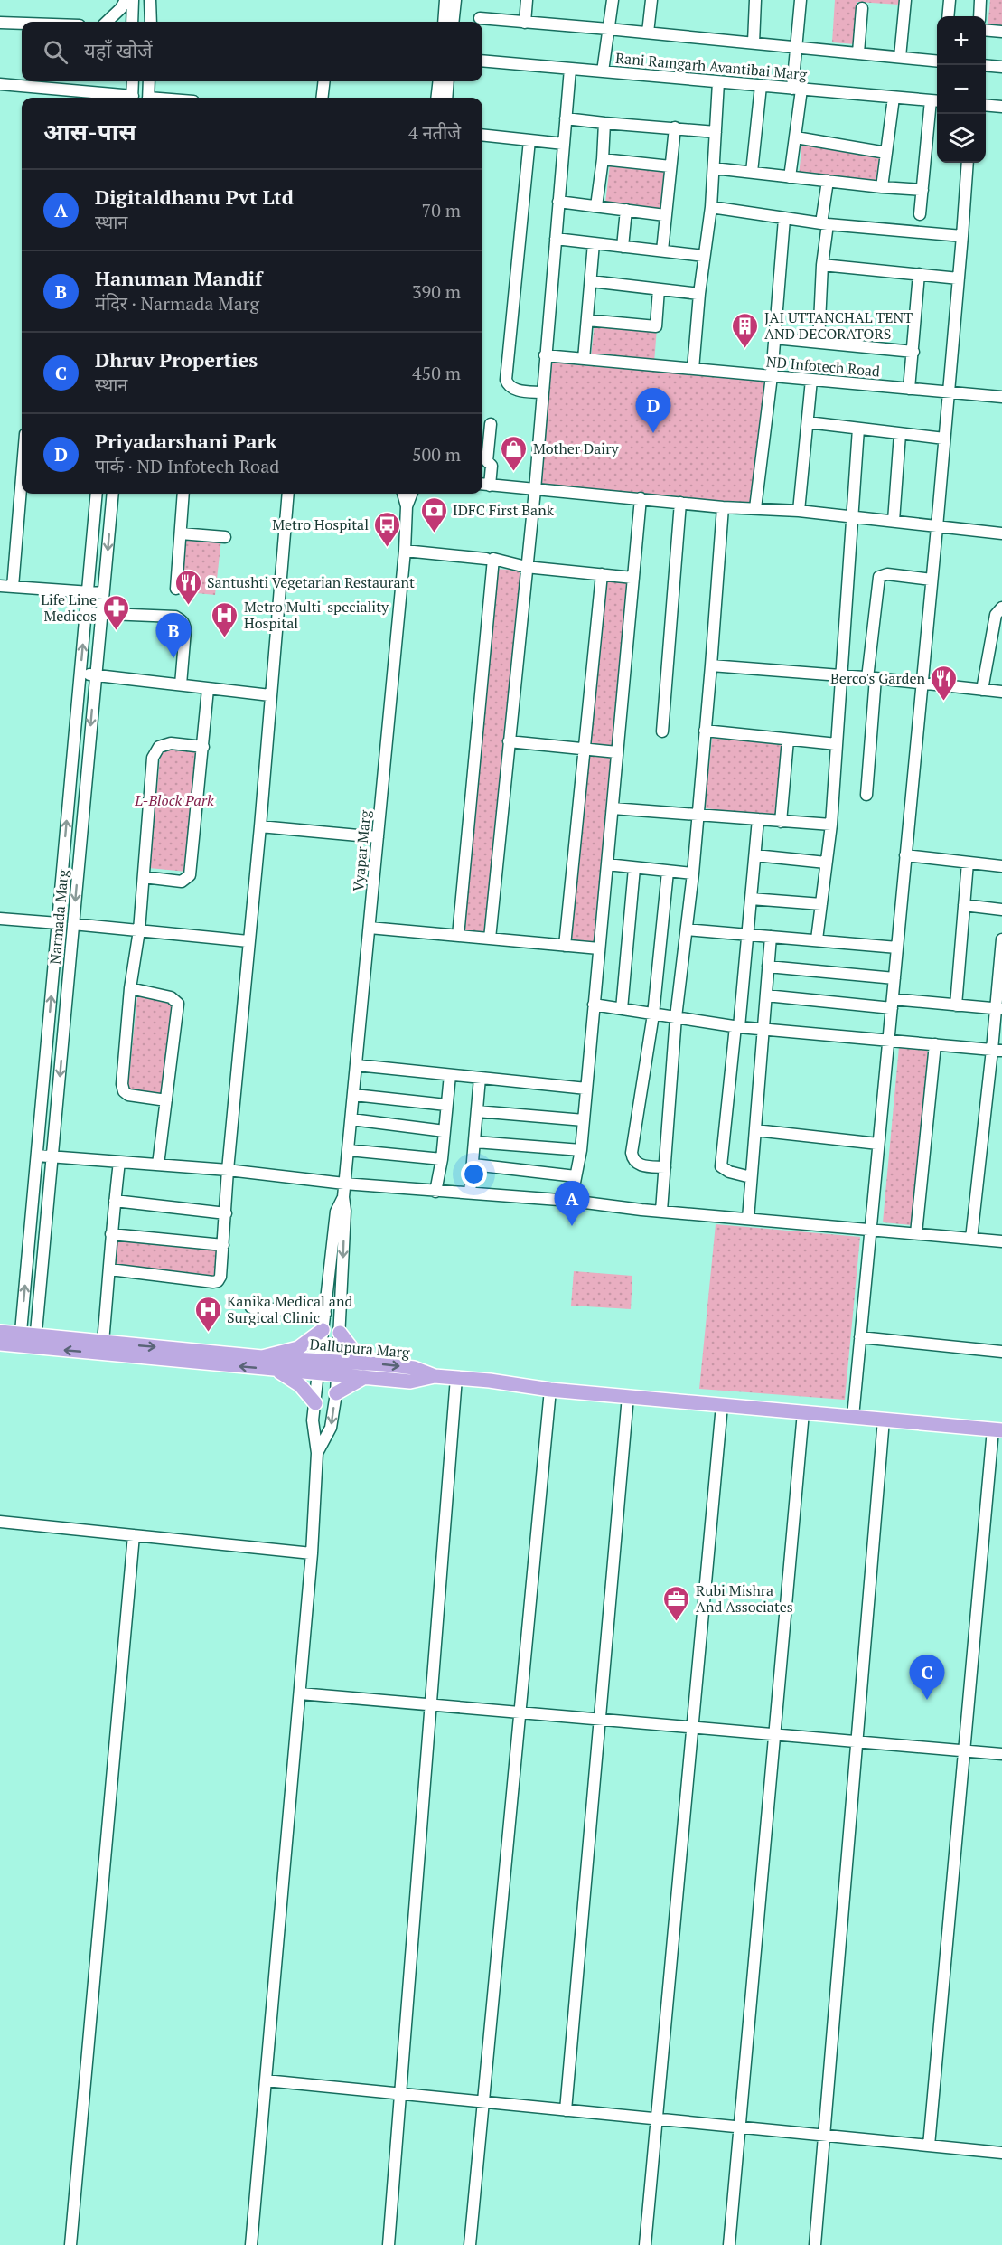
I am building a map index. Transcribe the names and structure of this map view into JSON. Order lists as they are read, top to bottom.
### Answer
{
  "streets": {
    "main road": ["Dallupura Marg"],
    "street": [
      "Rani Ramgarh Avantibai Marg",
      "ND Infotech Road",
      "Vyapar Marg",
      "Narmada Marg"
    ]
  },
  "crossings": [
    ["Vyapar Marg", "Dallupura Marg"],
    ["Narmada Marg", "Dallupura Marg"]
  ],
  "parks": ["L-Block Park"],
  "places": {
    "building": ["JAI UTTANCHAL TENT AND DECORATORS"],
    "shop": ["Mother Dairy"],
    "bank": ["IDFC First Bank"],
    "bus stop": ["Metro Hospital"],
    "restaurant": ["Santushti Vegetarian Restaurant", "Berco's Garden"],
    "pharmacy": ["Life Line Medicos"],
    "hospital": ["Metro Multi-speciality Hospital", "Kanika Medical and Surgical Clinic"],
    "office": ["Rubi Mishra And Associates"]
  },
  "page": {
    "map_buttons": ["+", "−"],
    "search": "यहाँ खोजें",
    "heading": ["आस-पास", "4 नतीजे"],
    "list": [
      {
        "mark": "A",
        "name": "Digitaldhanu Pvt Ltd",
        "note": "स्थान",
        "value": "70 m"
      },
      {
        "mark": "B",
        "name": "Hanuman Mandif",
        "note": "मंदिर · Narmada Marg",
        "value": "390 m"
      },
      {
        "mark": "C",
        "name": "Dhruv Properties",
        "note": "स्थान",
        "value": "450 m"
      },
      {
        "mark": "D",
        "name": "Priyadarshani Park",
        "note": "पार्क · ND Infotech Road",
        "value": "500 m"
      }
    ],
    "pins": [
      "D",
      "B",
      "A",
      "C"
    ]
  }
}
